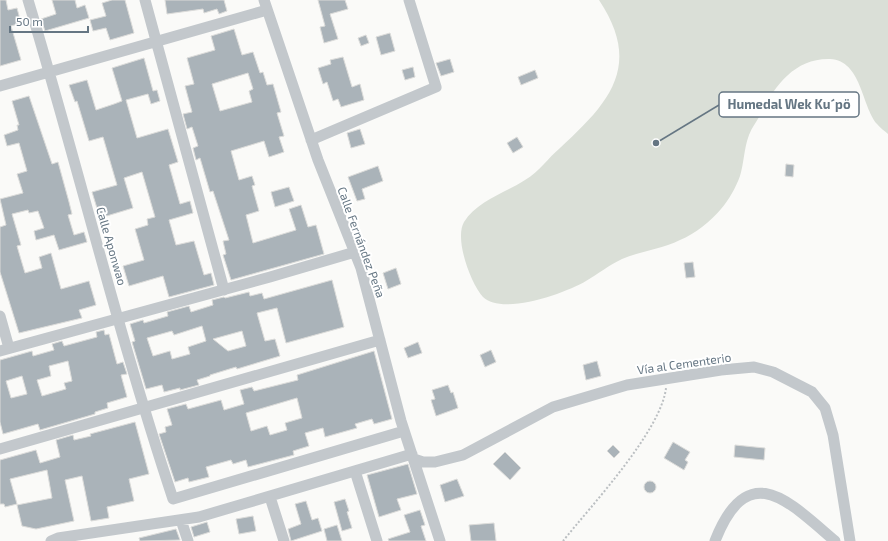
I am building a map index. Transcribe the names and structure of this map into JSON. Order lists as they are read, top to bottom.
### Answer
{
  "streets": {
    "street": ["Calle Fernández Peña", "Calle Aponwao", "Vía al Cementerio"]
  },
  "crossings": [
    ["Calle Fernández Peña", "Calle Aponwao"],
    ["Calle Fernández Peña", "Vía al Cementerio"]
  ],
  "places": ["Humedal Wek Ku´pö"],
  "scale_bar": "50 m"
}
